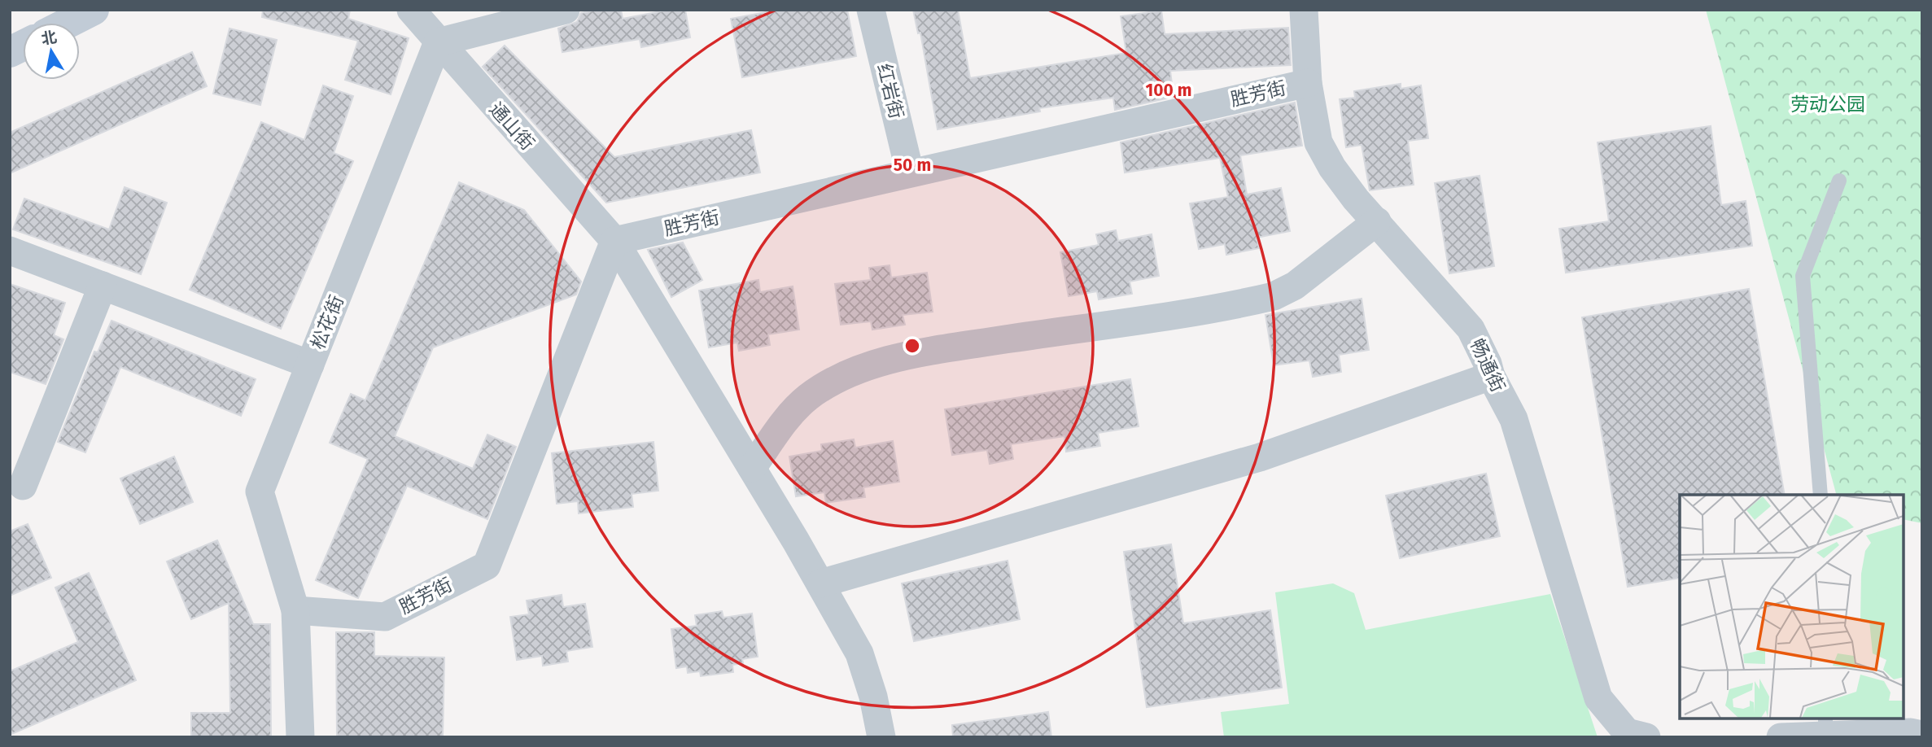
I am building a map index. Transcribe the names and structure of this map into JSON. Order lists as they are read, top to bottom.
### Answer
{
  "streets": {
    "street": [
      "红岩街",
      "胜芳街",
      "通山街",
      "松花街",
      "畅通街"
    ]
  },
  "crossings": [
    ["红岩街", "胜芳街"],
    ["胜芳街", "通山街"],
    ["胜芳街", "松花街"],
    ["胜芳街", "畅通街"],
    ["通山街", "松花街"]
  ],
  "parks": ["劳动公园"],
  "north": "top",
  "rings": ["100 m", "50 m"]
}
